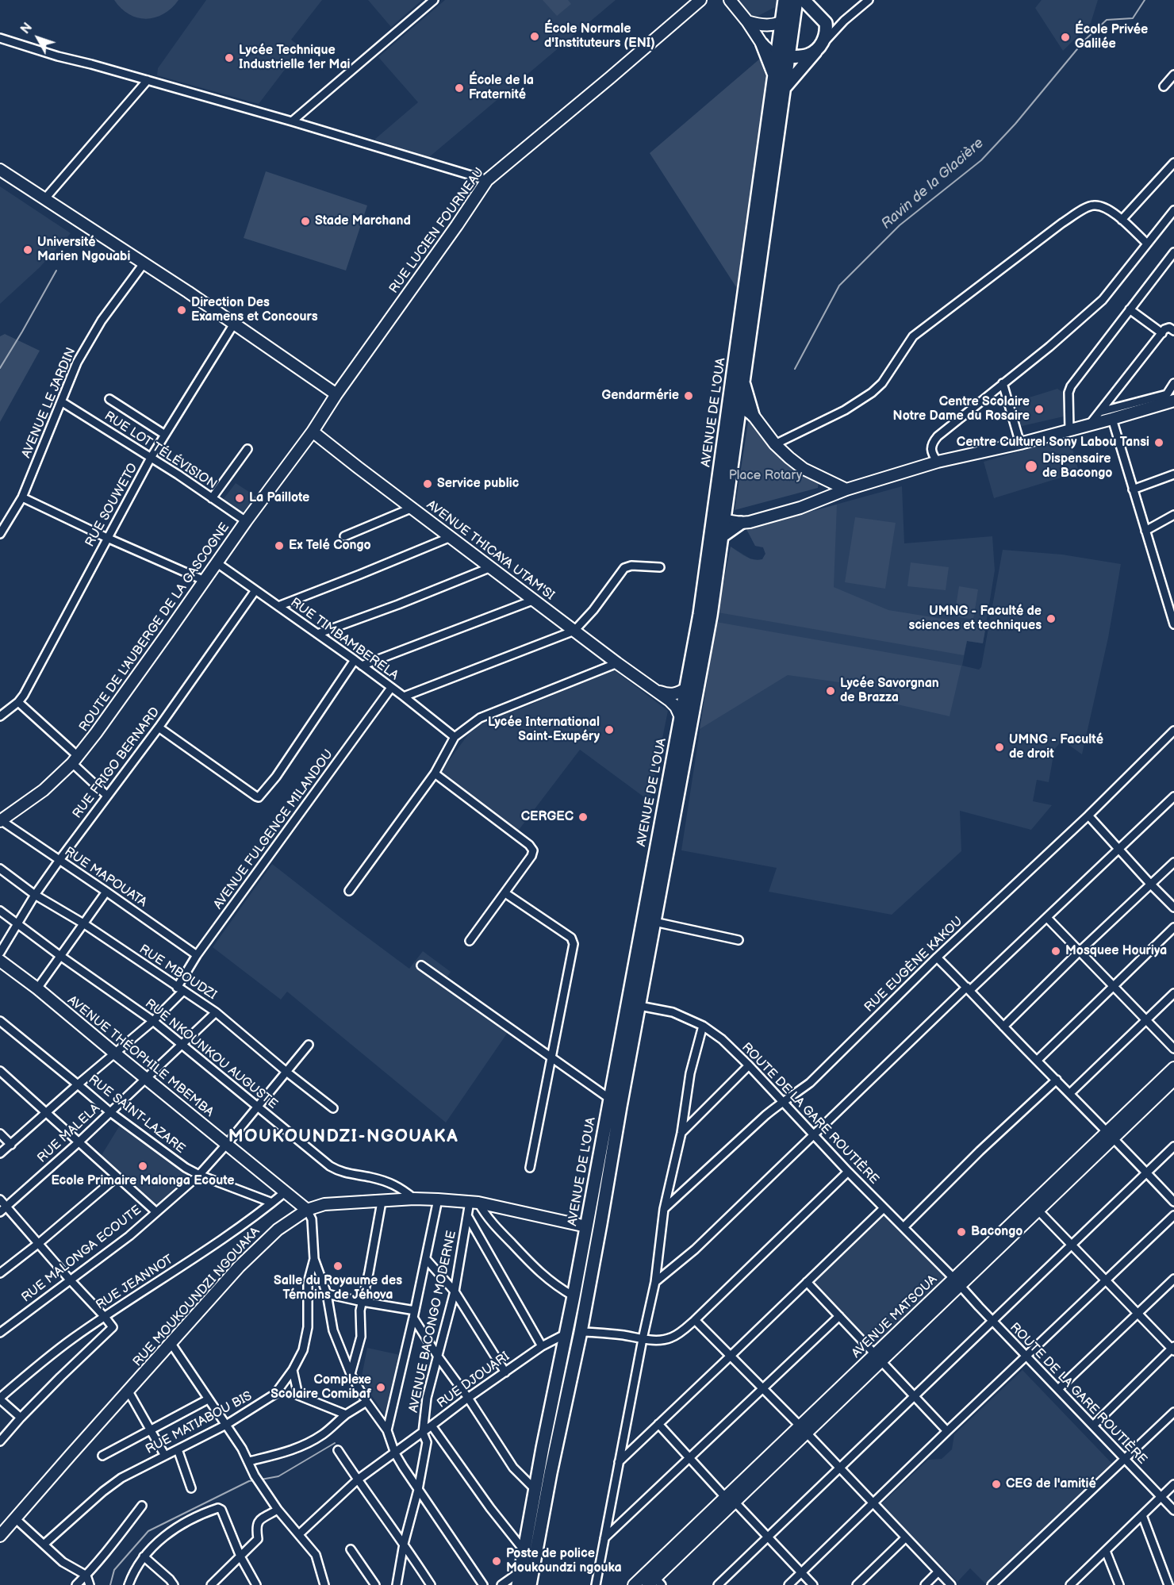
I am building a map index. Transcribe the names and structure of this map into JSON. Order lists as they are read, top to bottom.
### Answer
{
  "streets": {
    "main road": ["AVENUE DE L'OUA"],
    "street": [
      "RUE LUCIEN FOURNEAU",
      "AVENUE LE JARDIN",
      "RUE LOT TÉLÉVISION",
      "RUE SOUWETO",
      "AVENUE THICAYA UTAM'SI",
      "ROUTE DE L'AUBERGE DE LA GASCOGNE",
      "RUE TIMBAMBERELA",
      "RUE FRIGO BERNARD",
      "AVENUE FULGENCE MILANDOU",
      "RUE MAPOUATA",
      "RUE EUGÈNE KAKOU",
      "RUE MBOUDZI",
      "RUE NKOUNKOU AUGUSTE",
      "AVENUE THÉOPHILE MBEMBA",
      "ROUTE DE LA GARE ROUTIÈRE",
      "RUE SAINT-LAZARE",
      "RUE MALELA",
      "RUE MALONGA ECOUTE",
      "RUE JEANNOT",
      "RUE MOUKOUNDZI NGOUAKA",
      "AVENUE MATSOUA",
      "AVENUE BACONGO MODERNE",
      "RUE DJOUARI",
      "RUE MATIABOU BIS"
    ]
  },
  "crossings": [
    ["RUE LUCIEN FOURNEAU", "AVENUE THICAYA UTAM'SI"],
    ["RUE LUCIEN FOURNEAU", "ROUTE DE L'AUBERGE DE LA GASCOGNE"],
    ["AVENUE LE JARDIN", "RUE LOT TÉLÉVISION"],
    ["AVENUE DE L'OUA", "AVENUE THICAYA UTAM'SI"],
    ["AVENUE DE L'OUA", "ROUTE DE LA GARE ROUTIÈRE"],
    ["AVENUE DE L'OUA", "RUE MOUKOUNDZI NGOUAKA"],
    ["AVENUE DE L'OUA", "RUE DJOUARI"],
    ["RUE LOT TÉLÉVISION", "RUE SOUWETO"],
    ["RUE LOT TÉLÉVISION", "ROUTE DE L'AUBERGE DE LA GASCOGNE"],
    ["AVENUE THICAYA UTAM'SI", "ROUTE DE L'AUBERGE DE LA GASCOGNE"],
    ["ROUTE DE L'AUBERGE DE LA GASCOGNE", "RUE TIMBAMBERELA"],
    ["ROUTE DE L'AUBERGE DE LA GASCOGNE", "RUE MAPOUATA"],
    ["RUE TIMBAMBERELA", "RUE FRIGO BERNARD"],
    ["RUE TIMBAMBERELA", "AVENUE FULGENCE MILANDOU"],
    ["RUE FRIGO BERNARD", "RUE MAPOUATA"],
    ["RUE FRIGO BERNARD", "RUE MBOUDZI"],
    ["RUE FRIGO BERNARD", "RUE NKOUNKOU AUGUSTE"],
    ["AVENUE FULGENCE MILANDOU", "RUE MAPOUATA"],
    ["AVENUE FULGENCE MILANDOU", "RUE MBOUDZI"],
    ["AVENUE FULGENCE MILANDOU", "RUE NKOUNKOU AUGUSTE"],
    ["AVENUE FULGENCE MILANDOU", "AVENUE THÉOPHILE MBEMBA"],
    ["AVENUE FULGENCE MILANDOU", "RUE SAINT-LAZARE"],
    ["RUE EUGÈNE KAKOU", "ROUTE DE LA GARE ROUTIÈRE"],
    ["RUE MBOUDZI", "RUE MALELA"],
    ["RUE MBOUDZI", "RUE MALONGA ECOUTE"],
    ["RUE NKOUNKOU AUGUSTE", "RUE MALELA"],
    ["RUE NKOUNKOU AUGUSTE", "RUE MALONGA ECOUTE"],
    ["RUE NKOUNKOU AUGUSTE", "RUE MOUKOUNDZI NGOUAKA"],
    ["AVENUE THÉOPHILE MBEMBA", "RUE MALELA"],
    ["AVENUE THÉOPHILE MBEMBA", "RUE MALONGA ECOUTE"],
    ["AVENUE THÉOPHILE MBEMBA", "RUE JEANNOT"],
    ["AVENUE THÉOPHILE MBEMBA", "RUE MOUKOUNDZI NGOUAKA"],
    ["ROUTE DE LA GARE ROUTIÈRE", "AVENUE MATSOUA"],
    ["ROUTE DE LA GARE ROUTIÈRE", "RUE DJOUARI"],
    ["RUE SAINT-LAZARE", "RUE MALELA"],
    ["RUE SAINT-LAZARE", "RUE MALONGA ECOUTE"],
    ["RUE SAINT-LAZARE", "RUE JEANNOT"],
    ["RUE MOUKOUNDZI NGOUAKA", "AVENUE BACONGO MODERNE"],
    ["AVENUE BACONGO MODERNE", "RUE DJOUARI"]
  ],
  "districts": ["MOUKOUNDZI-NGOUAKA"],
  "water": ["Ravin de la Glacière"],
  "parks": ["Place Rotary"],
  "places": [
    "École Normale d'Instituteurs (ENI)",
    "École Privée Galilée",
    "Lycée Technique Industrielle 1er Mai",
    "École de la Fraternité",
    "Stade Marchand",
    "Université Marien Ngouabi",
    "Direction Des Examens et Concours",
    "Gendarmérie",
    "Centre Scolaire Notre Dame du Rosaire",
    "Centre Culturel Sony Labou Tansi",
    "Dispensaire de Bacongo",
    "Service public",
    "La Paillote",
    "Ex Telé Congo",
    "UMNG - Faculté de sciences et techniques",
    "Lycée Savorgnan de Brazza",
    "Lycée International Saint-Exupéry",
    "UMNG - Faculté de droit",
    "CERGEC",
    "Mosquee Houriya",
    "Ecole Primaire Malonga Ecoute",
    "Bacongo",
    "Salle du Royaume des Témoins de Jéhova",
    "Complexe Scolaire Comibaf",
    "CEG de l'amitié",
    "Poste de police Moukoundzi ngouka"
  ],
  "north": "top left"
}
